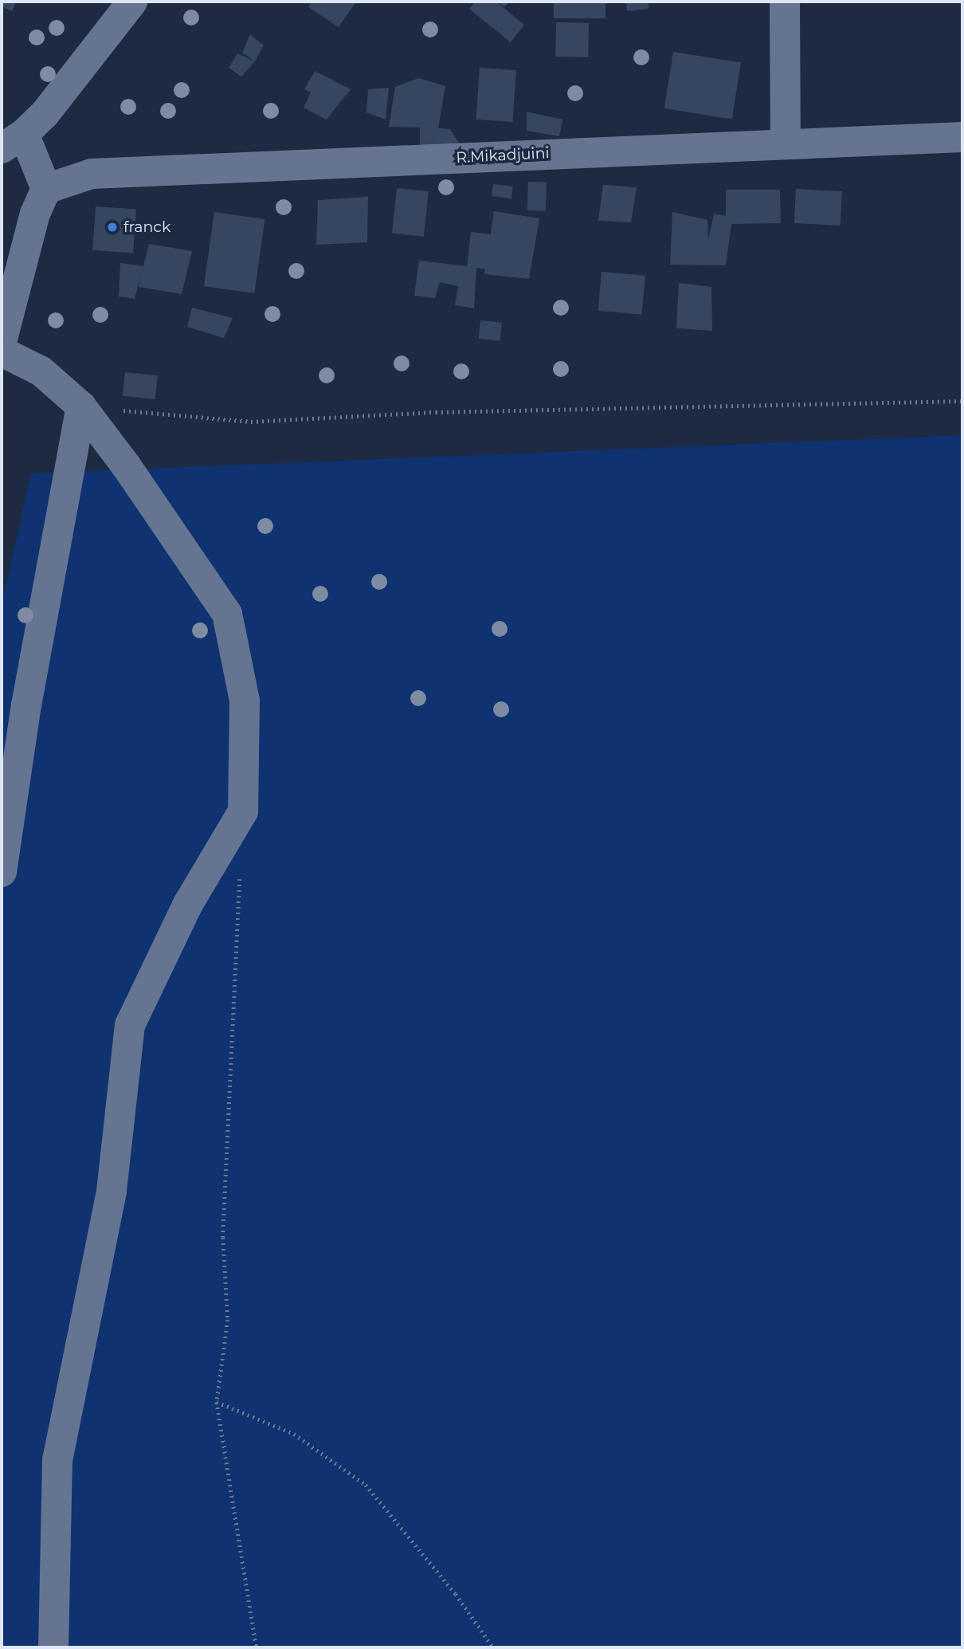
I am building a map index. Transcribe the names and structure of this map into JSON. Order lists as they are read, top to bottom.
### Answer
{
  "streets": {
    "street": ["R.Mikadjuini"]
  },
  "places": ["franck"]
}
